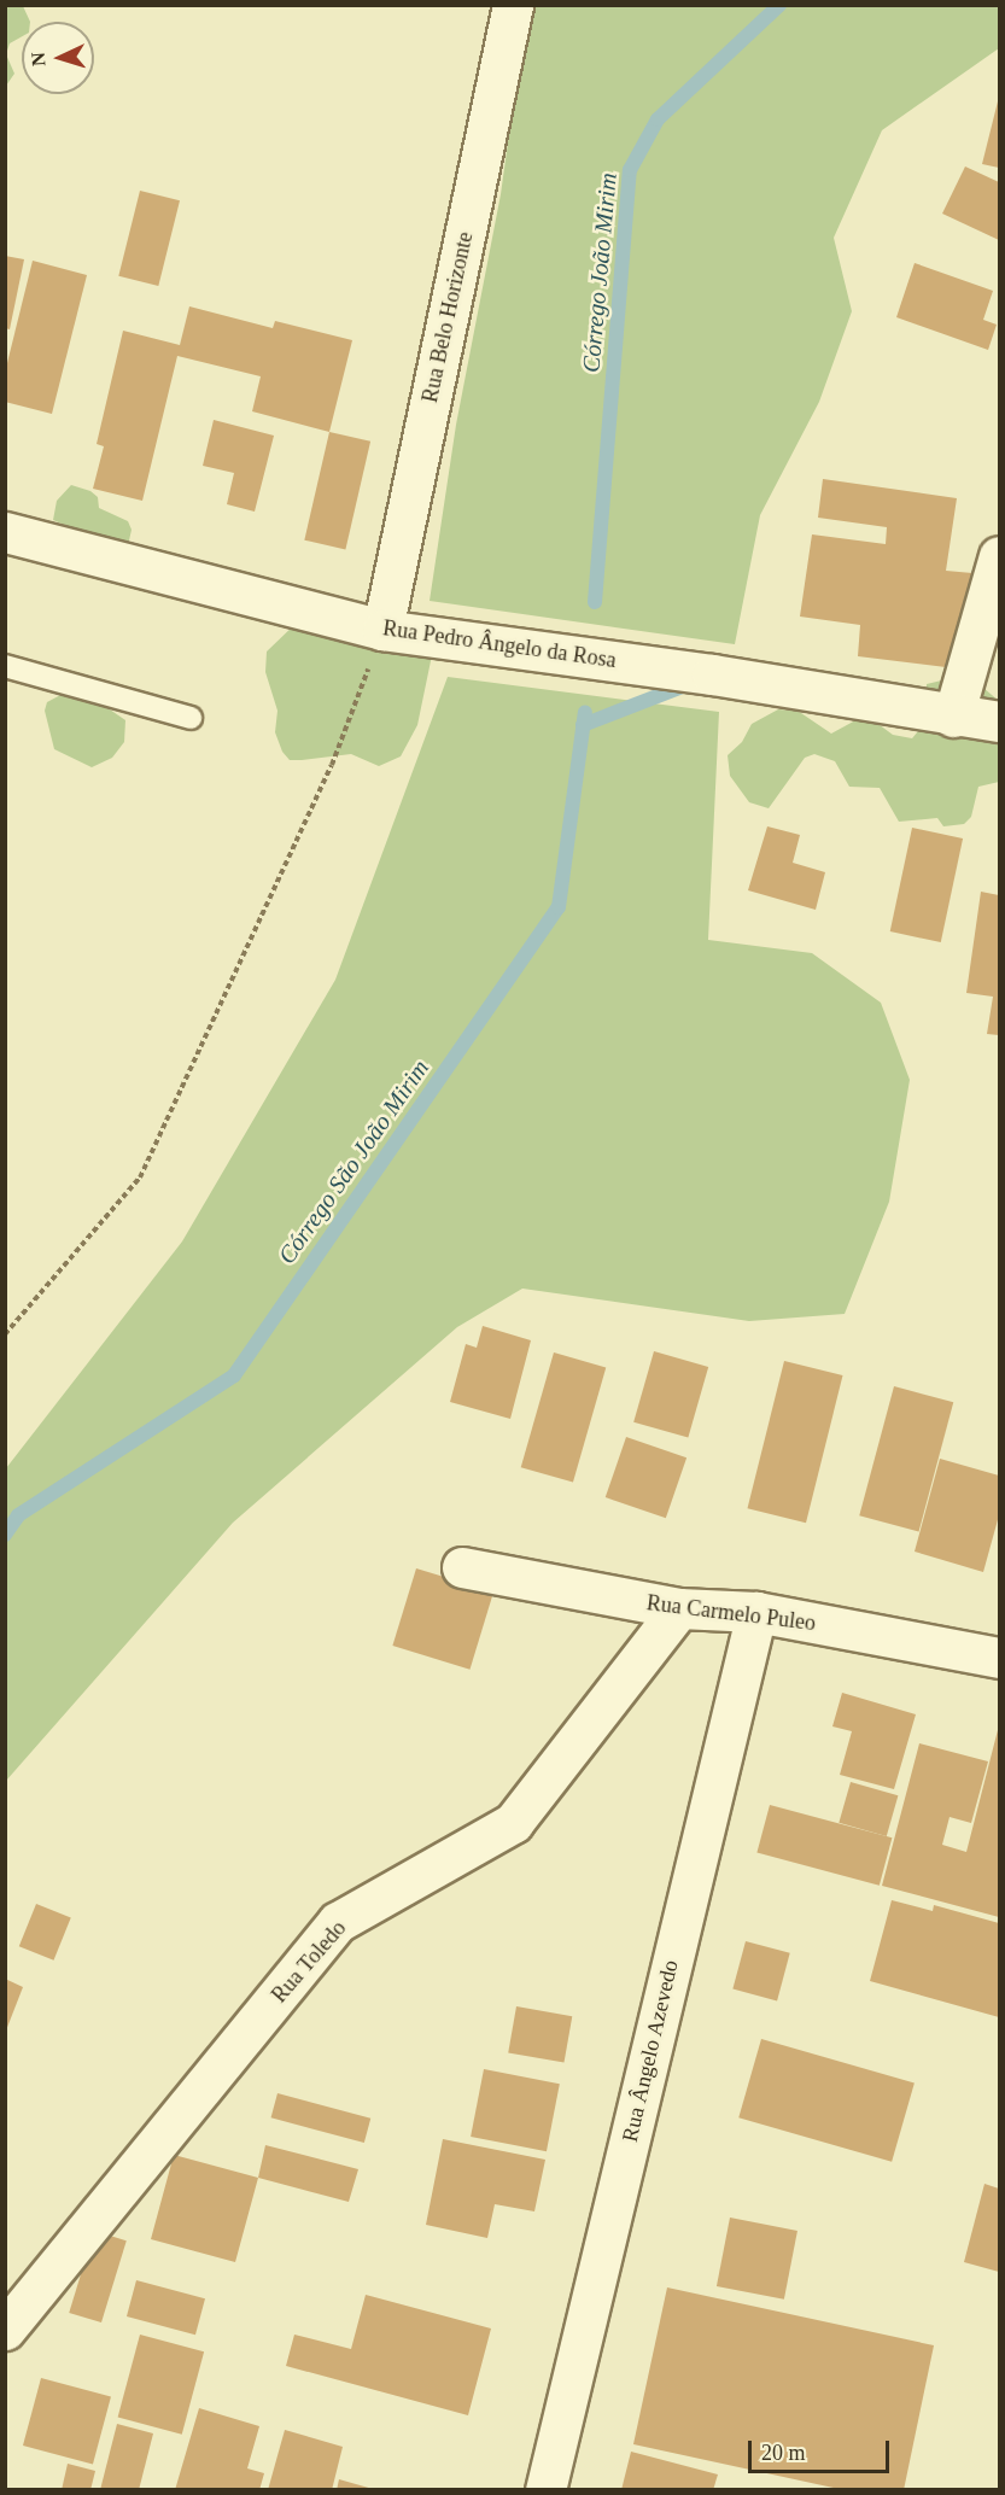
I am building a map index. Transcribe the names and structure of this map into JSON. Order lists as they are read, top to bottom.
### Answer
{
  "streets": {
    "street": [
      "Rua Belo Horizonte",
      "Rua Pedro Ângelo da Rosa",
      "Rua Carmelo Puleo",
      "Rua Toledo",
      "Rua Ângelo Azevedo"
    ]
  },
  "crossings": [
    ["Rua Belo Horizonte", "Rua Pedro Ângelo da Rosa"],
    ["Rua Carmelo Puleo", "Rua Toledo"],
    ["Rua Carmelo Puleo", "Rua Ângelo Azevedo"]
  ],
  "water": ["Córrego João Mirim", "Córrego São João Mirim"],
  "scale_bar": "20 m",
  "north": "left"
}
